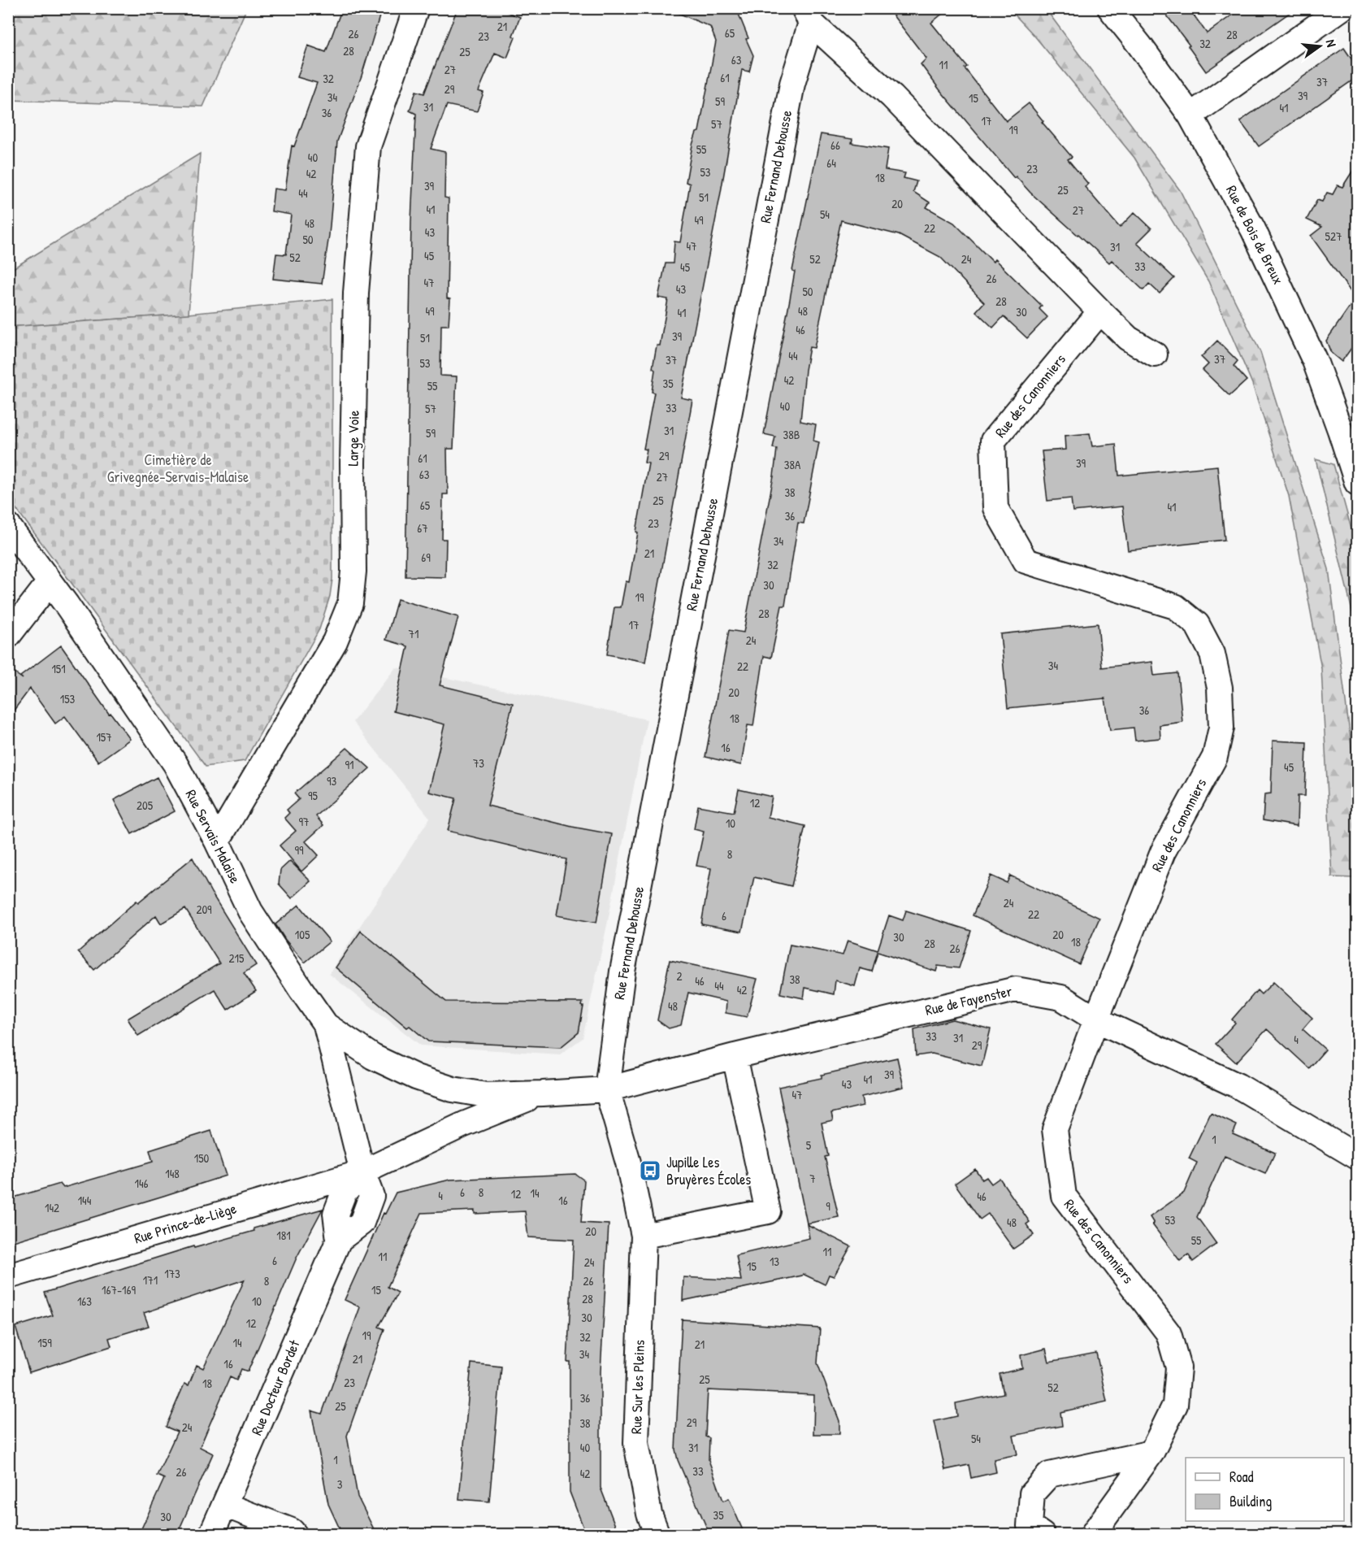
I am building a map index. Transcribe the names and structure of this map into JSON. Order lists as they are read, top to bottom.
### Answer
{
  "streets": {
    "street": [
      "Rue Fernand Dehousse",
      "Rue de Bois de Breux",
      "Rue des Canonniers",
      "Large Voie",
      "Rue Servais Malaise",
      "Rue de Fayenster",
      "Rue Prince-de-Liège",
      "Rue Sur les Pleins",
      "Rue Docteur Bordet"
    ]
  },
  "crossings": [
    ["Rue Fernand Dehousse", "Rue de Fayenster"],
    ["Rue Fernand Dehousse", "Rue Sur les Pleins"],
    ["Rue des Canonniers", "Rue de Fayenster"],
    ["Large Voie", "Rue Servais Malaise"],
    ["Rue Servais Malaise", "Rue Prince-de-Liège"],
    ["Rue Servais Malaise", "Rue Docteur Bordet"],
    ["Rue de Fayenster", "Rue Sur les Pleins"],
    ["Rue Prince-de-Liège", "Rue Docteur Bordet"]
  ],
  "parks": ["Cimetière de Grivegnée-Servais-Malaise"],
  "places": {
    "bus stop": ["Jupille Les Bruyères Écoles"]
  },
  "house_numbers": [
    "21",
    "65",
    "26",
    "28",
    "23",
    "32",
    "28",
    "25",
    "63",
    "11",
    "27",
    "61",
    "32",
    "37",
    "29",
    "39",
    "34",
    "15",
    "59",
    "31",
    "41",
    "36",
    "17",
    "57",
    "19",
    "66",
    "55",
    "40",
    "64",
    "23",
    "53",
    "42",
    "18",
    "39",
    "25",
    "44",
    "51",
    "20",
    "41",
    "27",
    "54",
    "49",
    "48",
    "22",
    "43",
    "527",
    "50",
    "47",
    "31",
    "45",
    "52",
    "52",
    "24",
    "33",
    "45",
    "26",
    "47",
    "43",
    "50",
    "28",
    "49",
    "48",
    "30",
    "41",
    "46",
    "39",
    "51",
    "44",
    "37",
    "37",
    "53",
    "42",
    "35",
    "55",
    "40",
    "33",
    "57",
    "31",
    "59",
    "38B",
    "29",
    "61",
    "39",
    "38A",
    "63",
    "27",
    "38",
    "25",
    "65",
    "41",
    "36",
    "23",
    "67",
    "34",
    "21",
    "69",
    "32",
    "30",
    "19",
    "28",
    "17",
    "71",
    "24",
    "34",
    "22",
    "151",
    "20",
    "153",
    "36",
    "18",
    "157",
    "16",
    "73",
    "91",
    "45",
    "93",
    "95",
    "12",
    "205",
    "97",
    "10",
    "99",
    "8",
    "24",
    "209",
    "22",
    "6",
    "105",
    "20",
    "30",
    "18",
    "28",
    "26",
    "215",
    "2",
    "38",
    "46",
    "44",
    "42",
    "48",
    "33",
    "31",
    "4",
    "29",
    "39",
    "41",
    "43",
    "47",
    "1",
    "5",
    "150",
    "148",
    "7",
    "146",
    "6",
    "8",
    "14",
    "12",
    "4",
    "46",
    "144",
    "16",
    "9",
    "142",
    "53",
    "48",
    "20",
    "181",
    "55",
    "11",
    "11",
    "6",
    "13",
    "24",
    "15",
    "173",
    "171",
    "8",
    "26",
    "167-169",
    "15",
    "28",
    "163",
    "10",
    "30",
    "12",
    "19",
    "32",
    "159",
    "14",
    "21",
    "34",
    "21",
    "16",
    "25",
    "23",
    "18",
    "52",
    "36",
    "25",
    "29",
    "38",
    "24",
    "54",
    "40",
    "31",
    "1",
    "33",
    "26",
    "42",
    "3",
    "35",
    "30"
  ],
  "legend": ["Road", "Building"],
  "north": "right"
}
